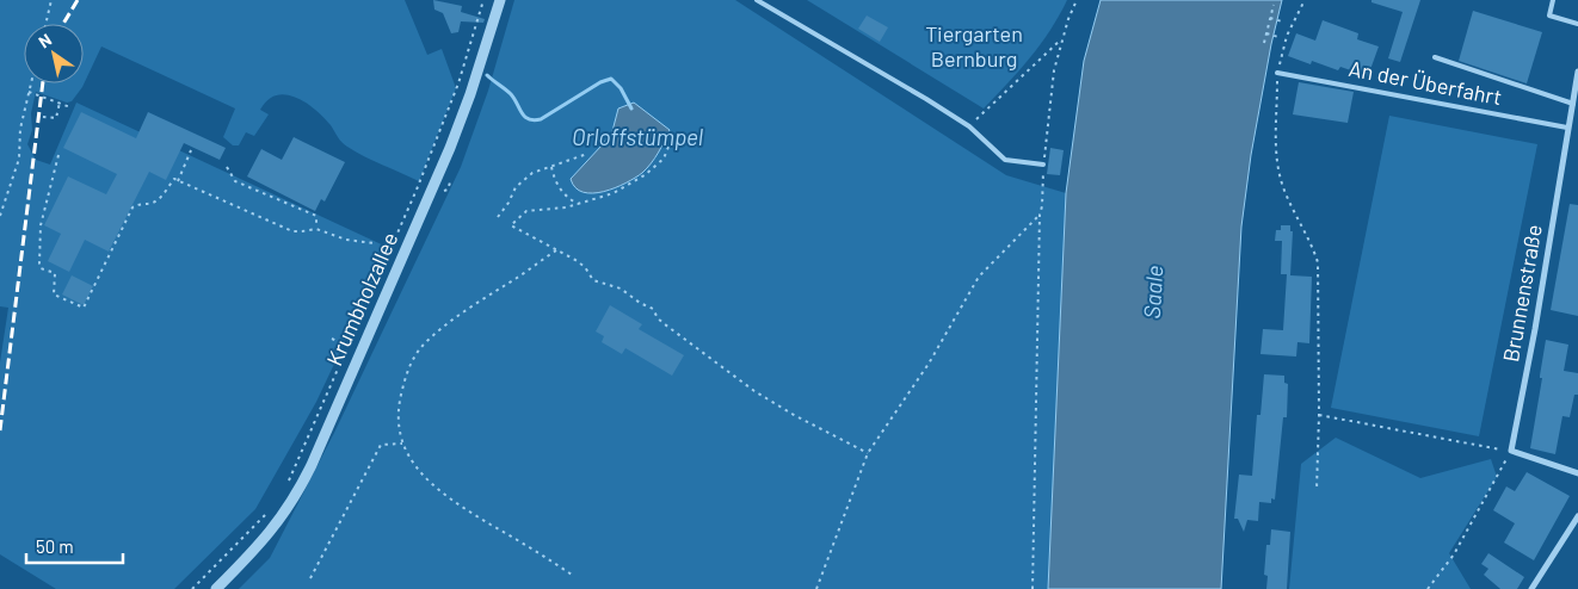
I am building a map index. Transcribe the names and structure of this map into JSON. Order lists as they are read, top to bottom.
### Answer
{
  "streets": {
    "street": ["Brunnenstraße", "Krumbholzallee"],
    "lane": ["An der Überfahrt"]
  },
  "crossings": [
    ["An der Überfahrt", "Brunnenstraße"]
  ],
  "water": ["Orloffstümpel", "Saale"],
  "parks": ["Tiergarten Bernburg"],
  "scale_bar": "50 m",
  "north": "top left"
}
